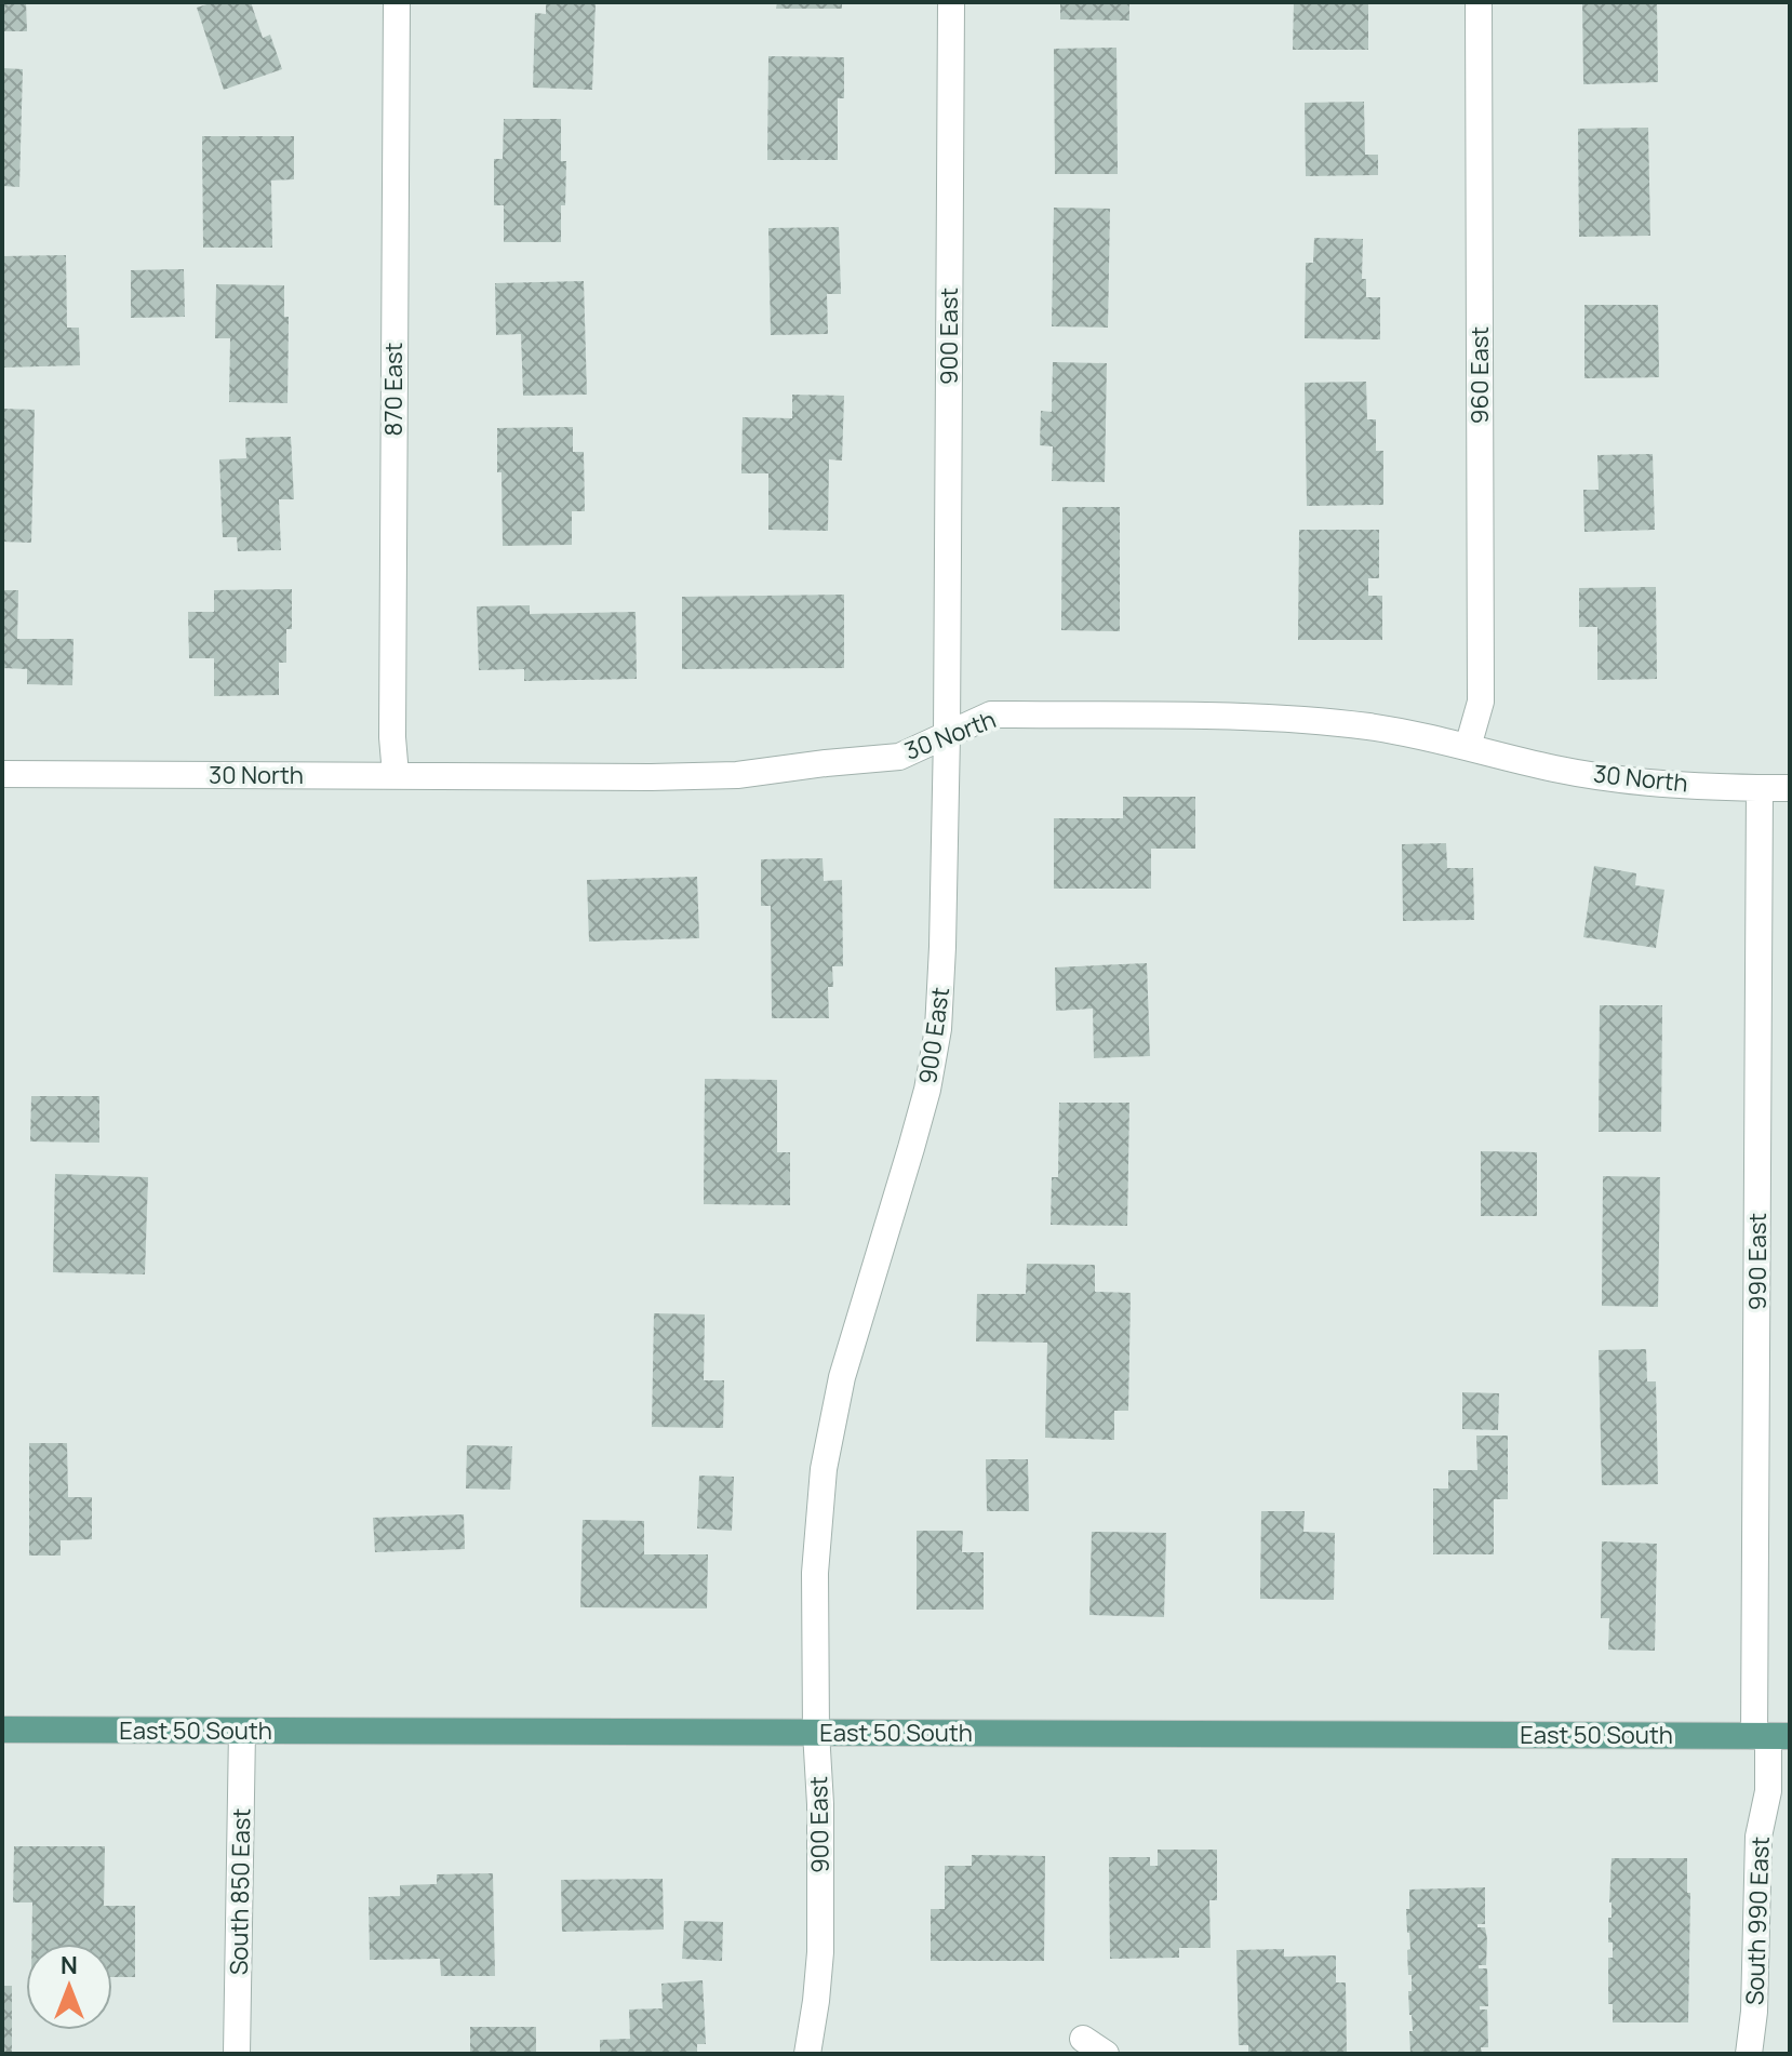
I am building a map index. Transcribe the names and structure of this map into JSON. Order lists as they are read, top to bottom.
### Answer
{
  "streets": {
    "main road": ["East 50 South"],
    "street": [
      "900 East",
      "960 East",
      "870 East",
      "30 North",
      "990 East",
      "South 850 East",
      "South 990 East"
    ]
  },
  "crossings": [
    ["900 East", "30 North"],
    ["900 East", "East 50 South"],
    ["960 East", "30 North"],
    ["870 East", "30 North"],
    ["30 North", "990 East"],
    ["990 East", "East 50 South"],
    ["990 East", "South 990 East"],
    ["East 50 South", "South 850 East"],
    ["East 50 South", "South 990 East"]
  ],
  "north": "top"
}
